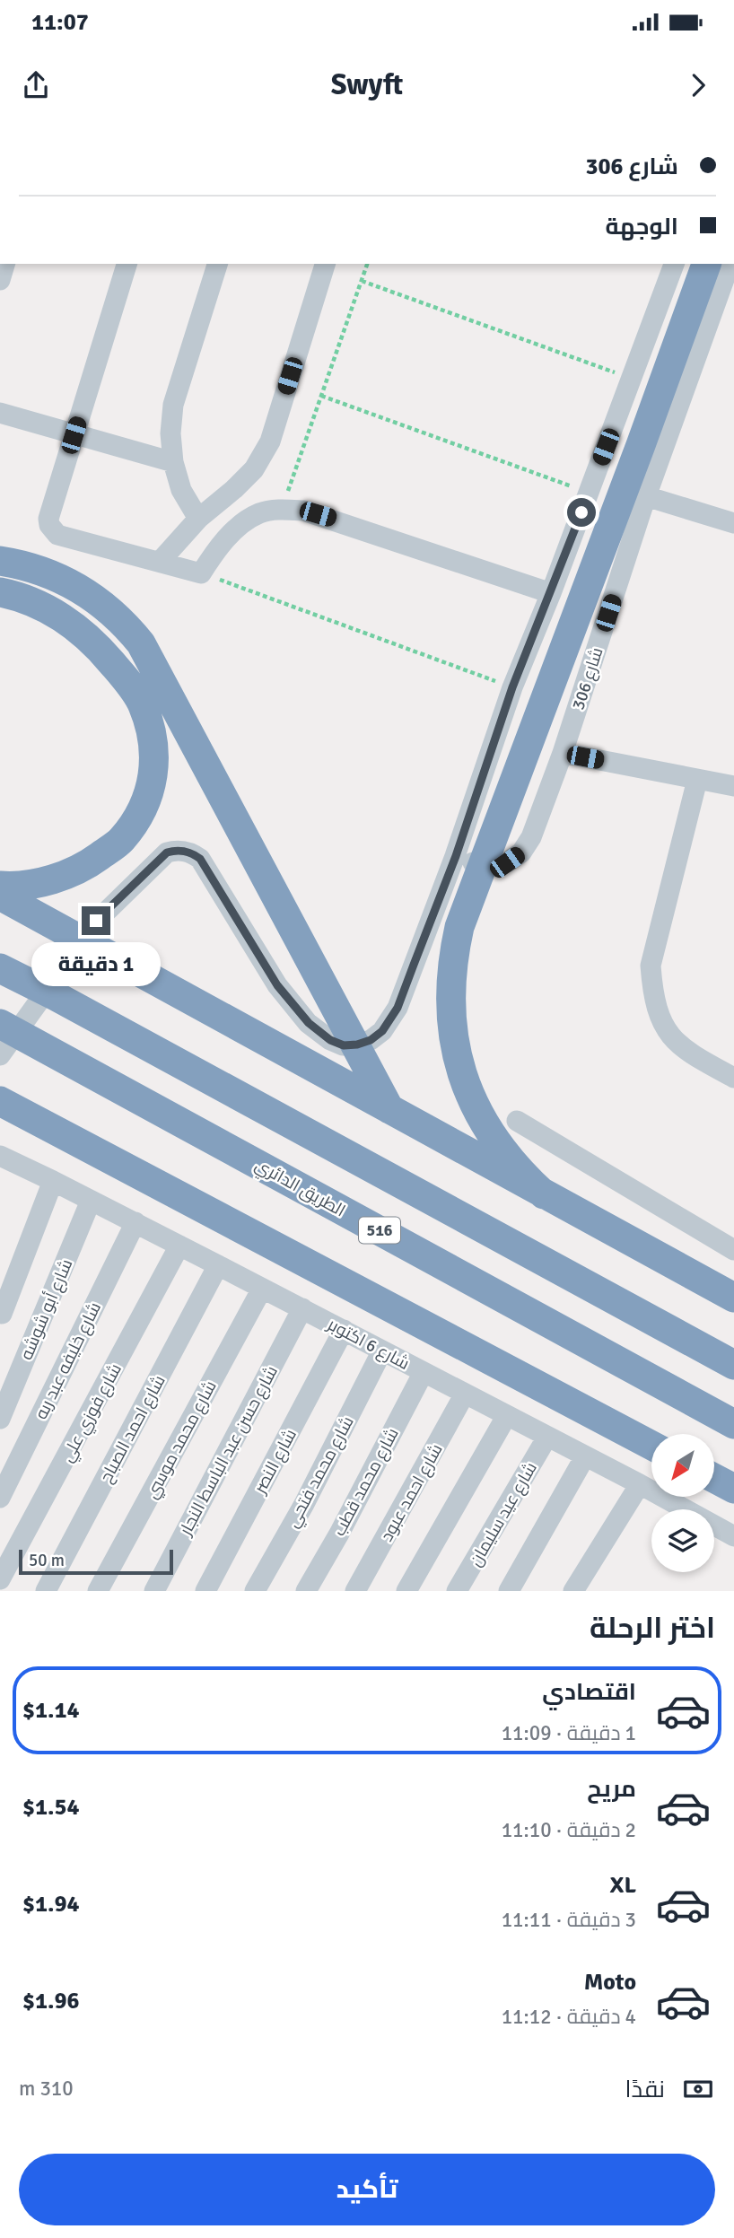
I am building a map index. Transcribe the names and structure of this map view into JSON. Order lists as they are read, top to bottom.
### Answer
{
  "streets": {
    "highway": ["الطريق الدائري", "516"],
    "street": [
      "شارع 306",
      "شارع أبو شوشه",
      "شارع 6 اكتوبر",
      "شارع خليفه عبد ربه",
      "شارع فوزي علي",
      "شارع احمد الصباح",
      "شارع محمد موسي",
      "شارع حسن عبد الباسط النجار",
      "شارع النصر",
      "شارع محمد فتحي",
      "شارع محمد قطب",
      "شارع احمد عبود",
      "شارع عيد سليمان"
    ]
  },
  "crossings": [
    ["شارع أبو شوشه", "شارع 6 اكتوبر"],
    ["شارع 6 اكتوبر", "شارع خليفه عبد ربه"],
    ["شارع 6 اكتوبر", "شارع فوزي علي"],
    ["شارع 6 اكتوبر", "شارع احمد الصباح"],
    ["شارع 6 اكتوبر", "شارع محمد موسي"],
    ["شارع 6 اكتوبر", "شارع حسن عبد الباسط النجار"],
    ["شارع 6 اكتوبر", "شارع النصر"],
    ["شارع 6 اكتوبر", "شارع محمد فتحي"],
    ["شارع 6 اكتوبر", "شارع محمد قطب"],
    ["شارع 6 اكتوبر", "شارع احمد عبود"],
    ["شارع 6 اكتوبر", "شارع عيد سليمان"]
  ],
  "scale_bar": "50 m",
  "north": "bottom left",
  "page": {
    "status": "11:07",
    "header": "Swyft",
    "banner": ["شارع 306", "الوجهة"],
    "bubble": "1 دقيقة",
    "scale": "50 m",
    "heading": "اختر الرحلة",
    "list": [
      {
        "name": "اقتصادي",
        "note": "1 دقيقة · 11:09",
        "value": "$1.14"
      },
      {
        "name": "مريح",
        "note": "2 دقيقة · 11:10",
        "value": "$1.54"
      },
      {
        "name": "XL",
        "note": "3 دقيقة · 11:11",
        "value": "$1.94"
      },
      {
        "name": "Moto",
        "note": "4 دقيقة · 11:12",
        "value": "$1.96"
      }
    ],
    "pay": ["نقدًا", "310 m"],
    "buttons": "تأكيد"
  }
}
